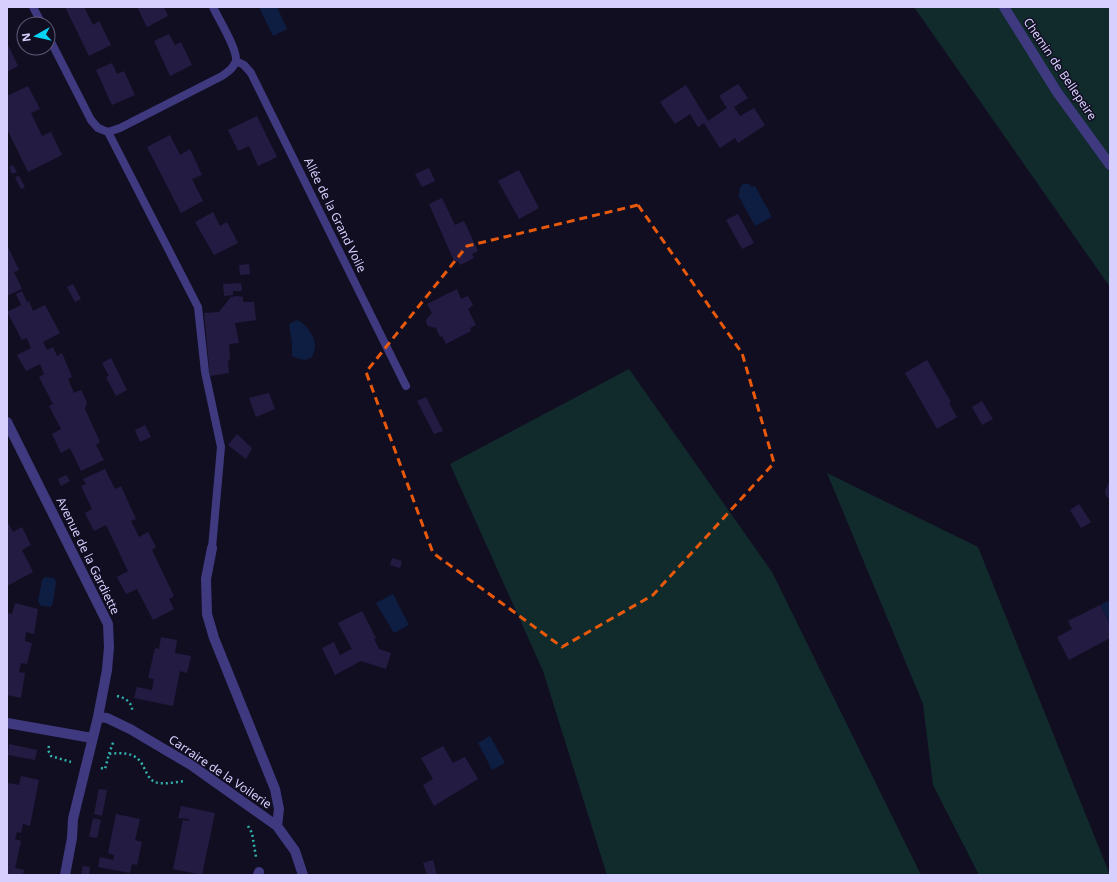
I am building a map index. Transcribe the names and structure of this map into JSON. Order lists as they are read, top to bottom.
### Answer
{
  "streets": {
    "street": ["Chemin de Bellepeire", "Avenue de la Gardiette", "Carraire de la Voilerie"],
    "lane": ["Allée de la Grand Voile"]
  },
  "crossings": [
    ["Avenue de la Gardiette", "Carraire de la Voilerie"]
  ],
  "north": "left"
}
